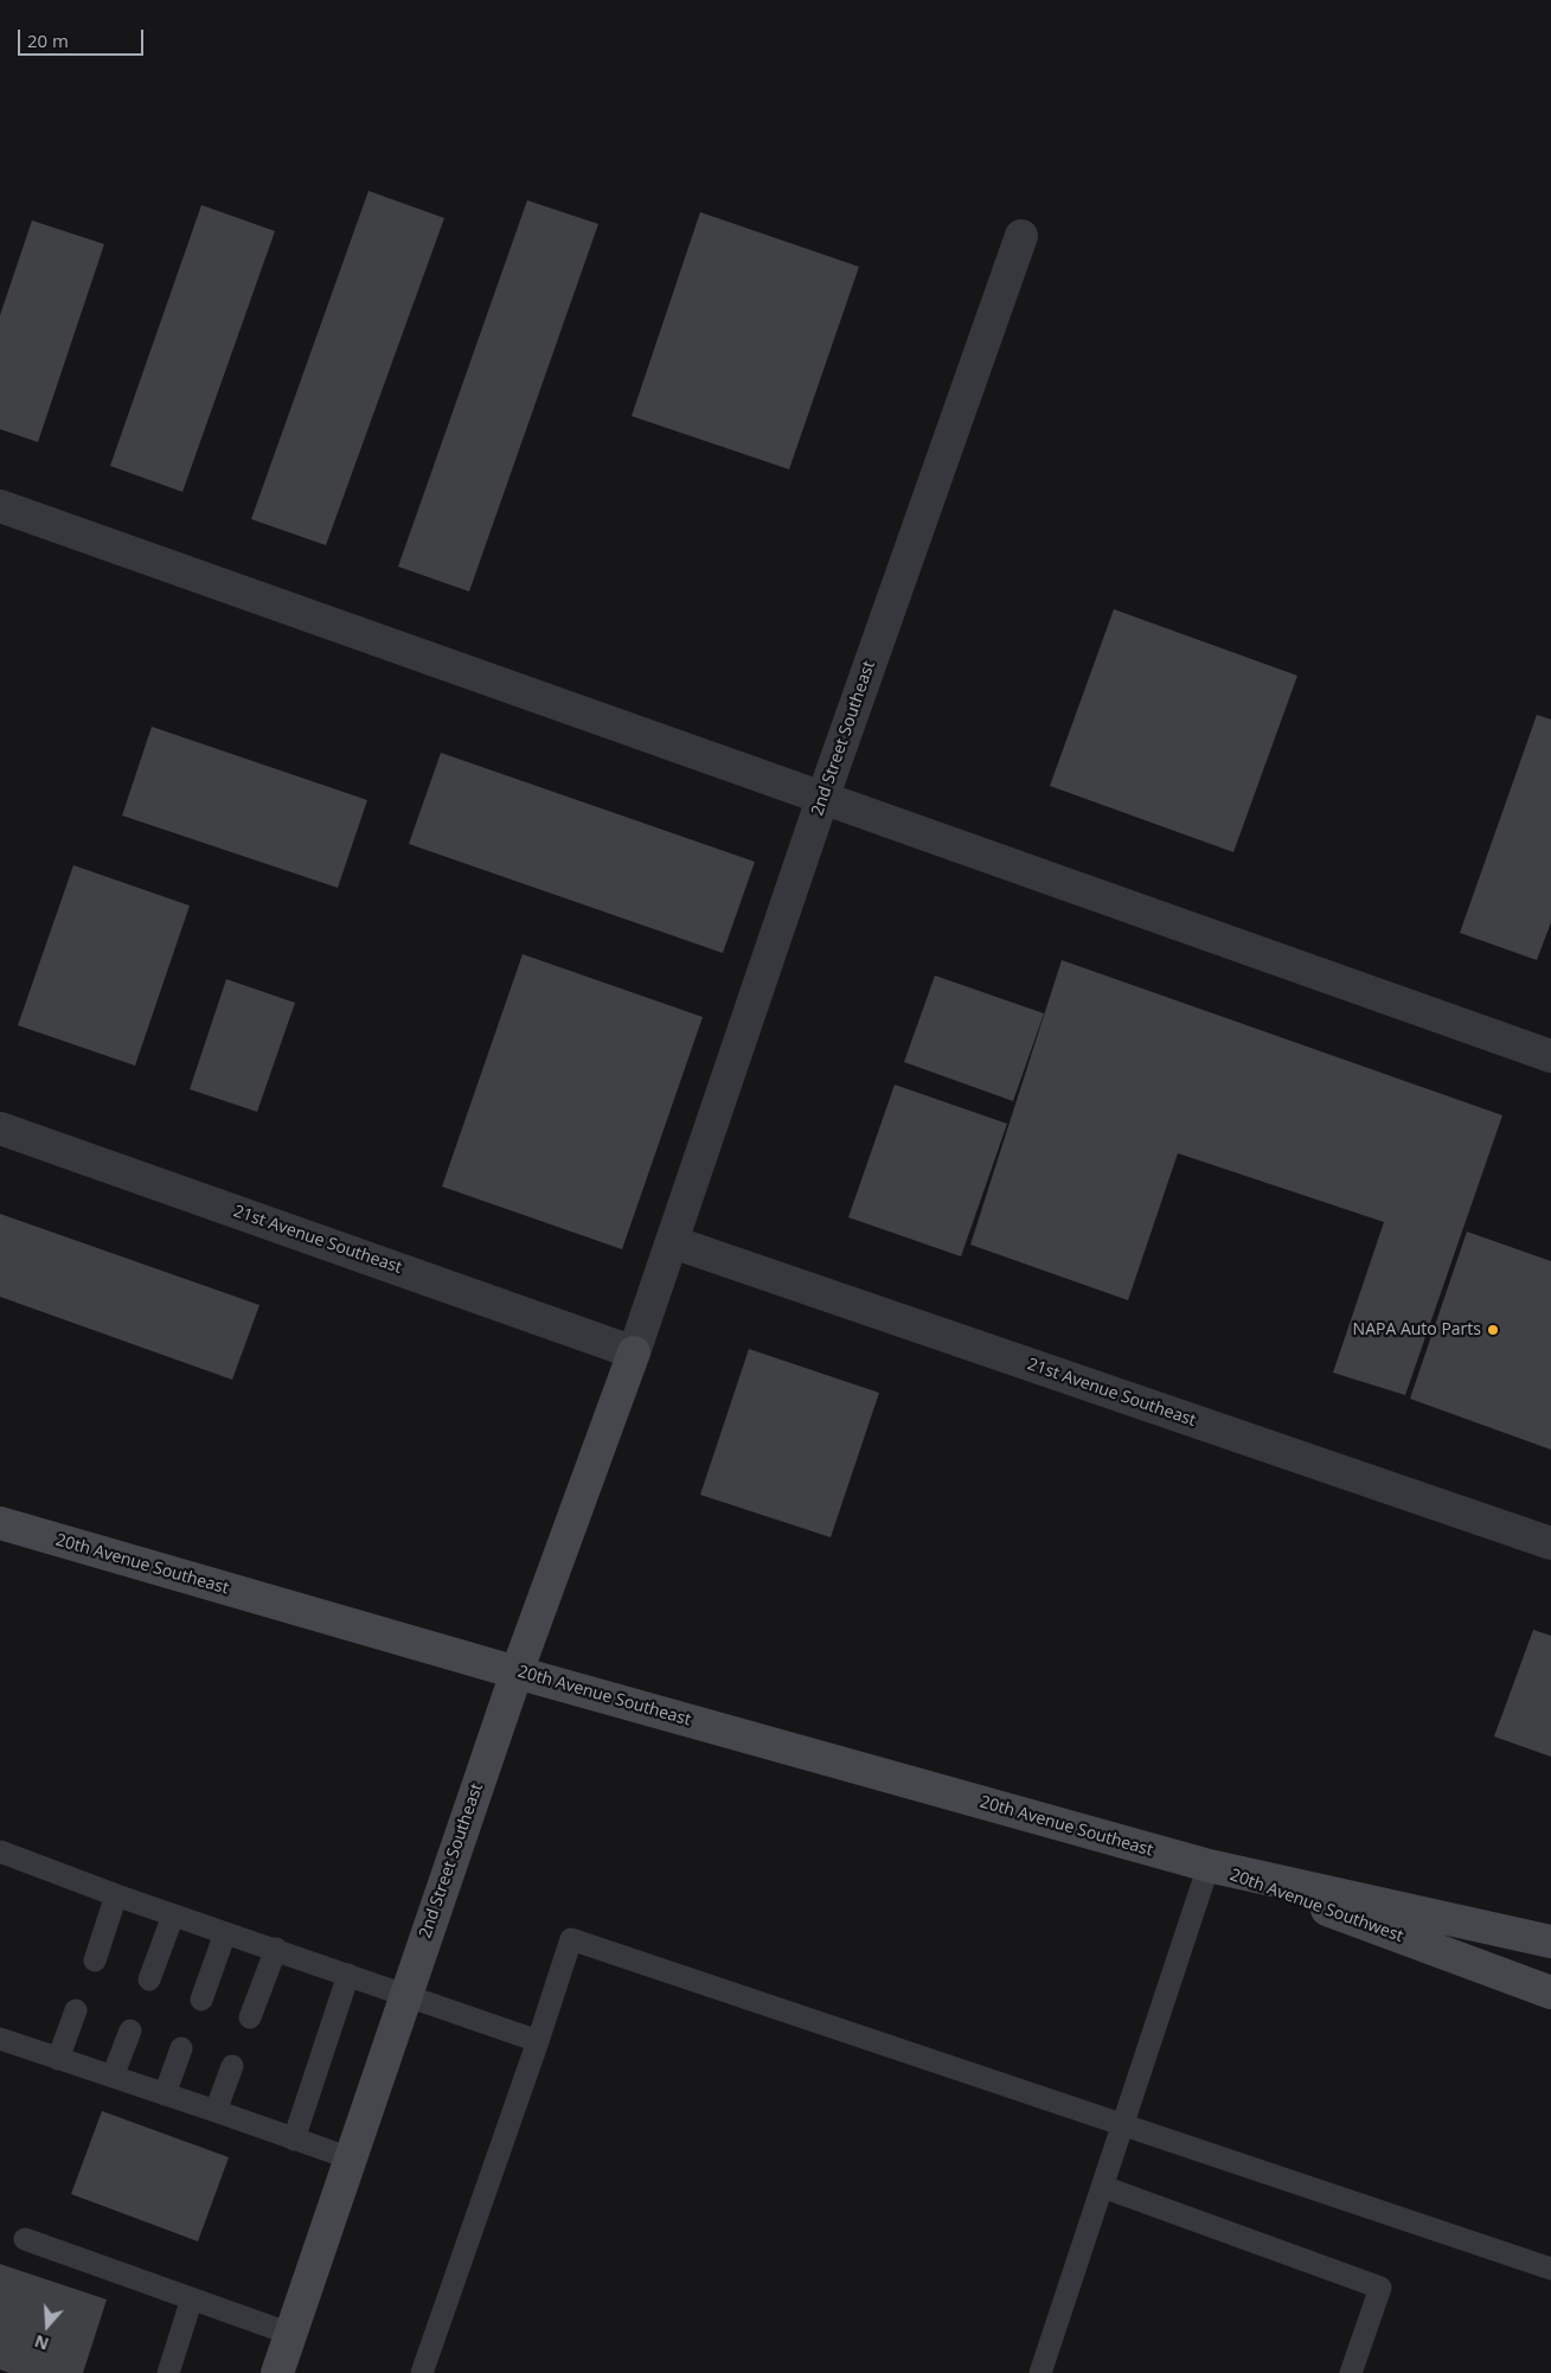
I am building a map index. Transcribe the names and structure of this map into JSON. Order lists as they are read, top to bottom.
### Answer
{
  "streets": {
    "street": [
      "2nd Street Southeast",
      "21st Avenue Southeast",
      "20th Avenue Southeast",
      "20th Avenue Southwest"
    ]
  },
  "crossings": [
    ["2nd Street Southeast", "21st Avenue Southeast"],
    ["2nd Street Southeast", "20th Avenue Southeast"],
    ["20th Avenue Southeast", "20th Avenue Southwest"]
  ],
  "places": ["NAPA Auto Parts"],
  "scale_bar": "20 m",
  "north": "bottom"
}
